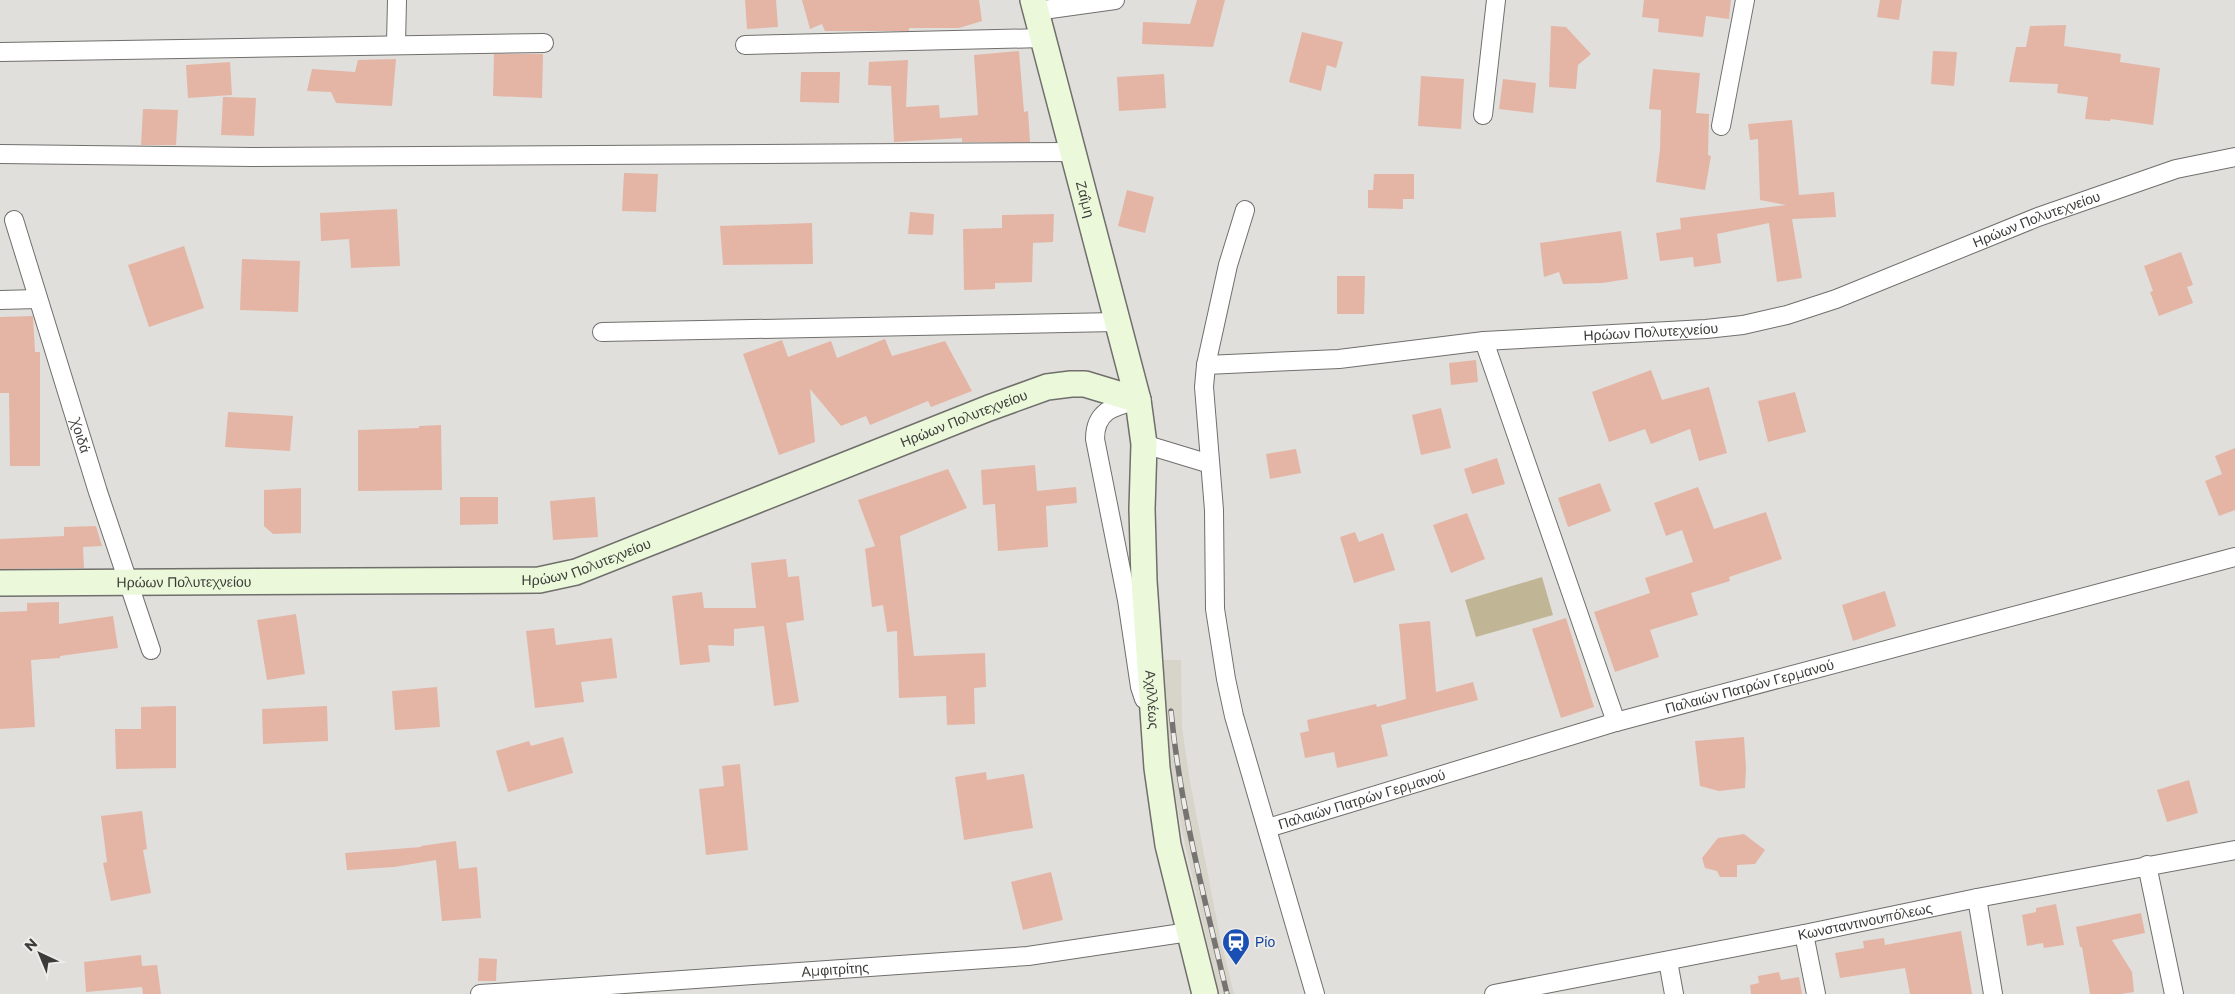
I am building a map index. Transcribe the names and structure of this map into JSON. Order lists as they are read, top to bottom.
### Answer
{
  "streets": {
    "street": [
      "Ζαΐμη",
      "Ηρώων Πολυτεχνείου",
      "Χοιδά",
      "Παλαιών Πατρών Γερμανού",
      "Αχιλλέως",
      "Κωνσταντινουπόλεως",
      "Αμφιτρίτης"
    ]
  },
  "crossings": [
    ["Ζαΐμη", "Ηρώων Πολυτεχνείου"],
    ["Ζαΐμη", "Αχιλλέως"],
    ["Ηρώων Πολυτεχνείου", "Χοιδά"],
    ["Ηρώων Πολυτεχνείου", "Αχιλλέως"],
    ["Αχιλλέως", "Αμφιτρίτης"]
  ],
  "places": {
    "station": ["Ρίο"]
  },
  "north": "top left"
}
